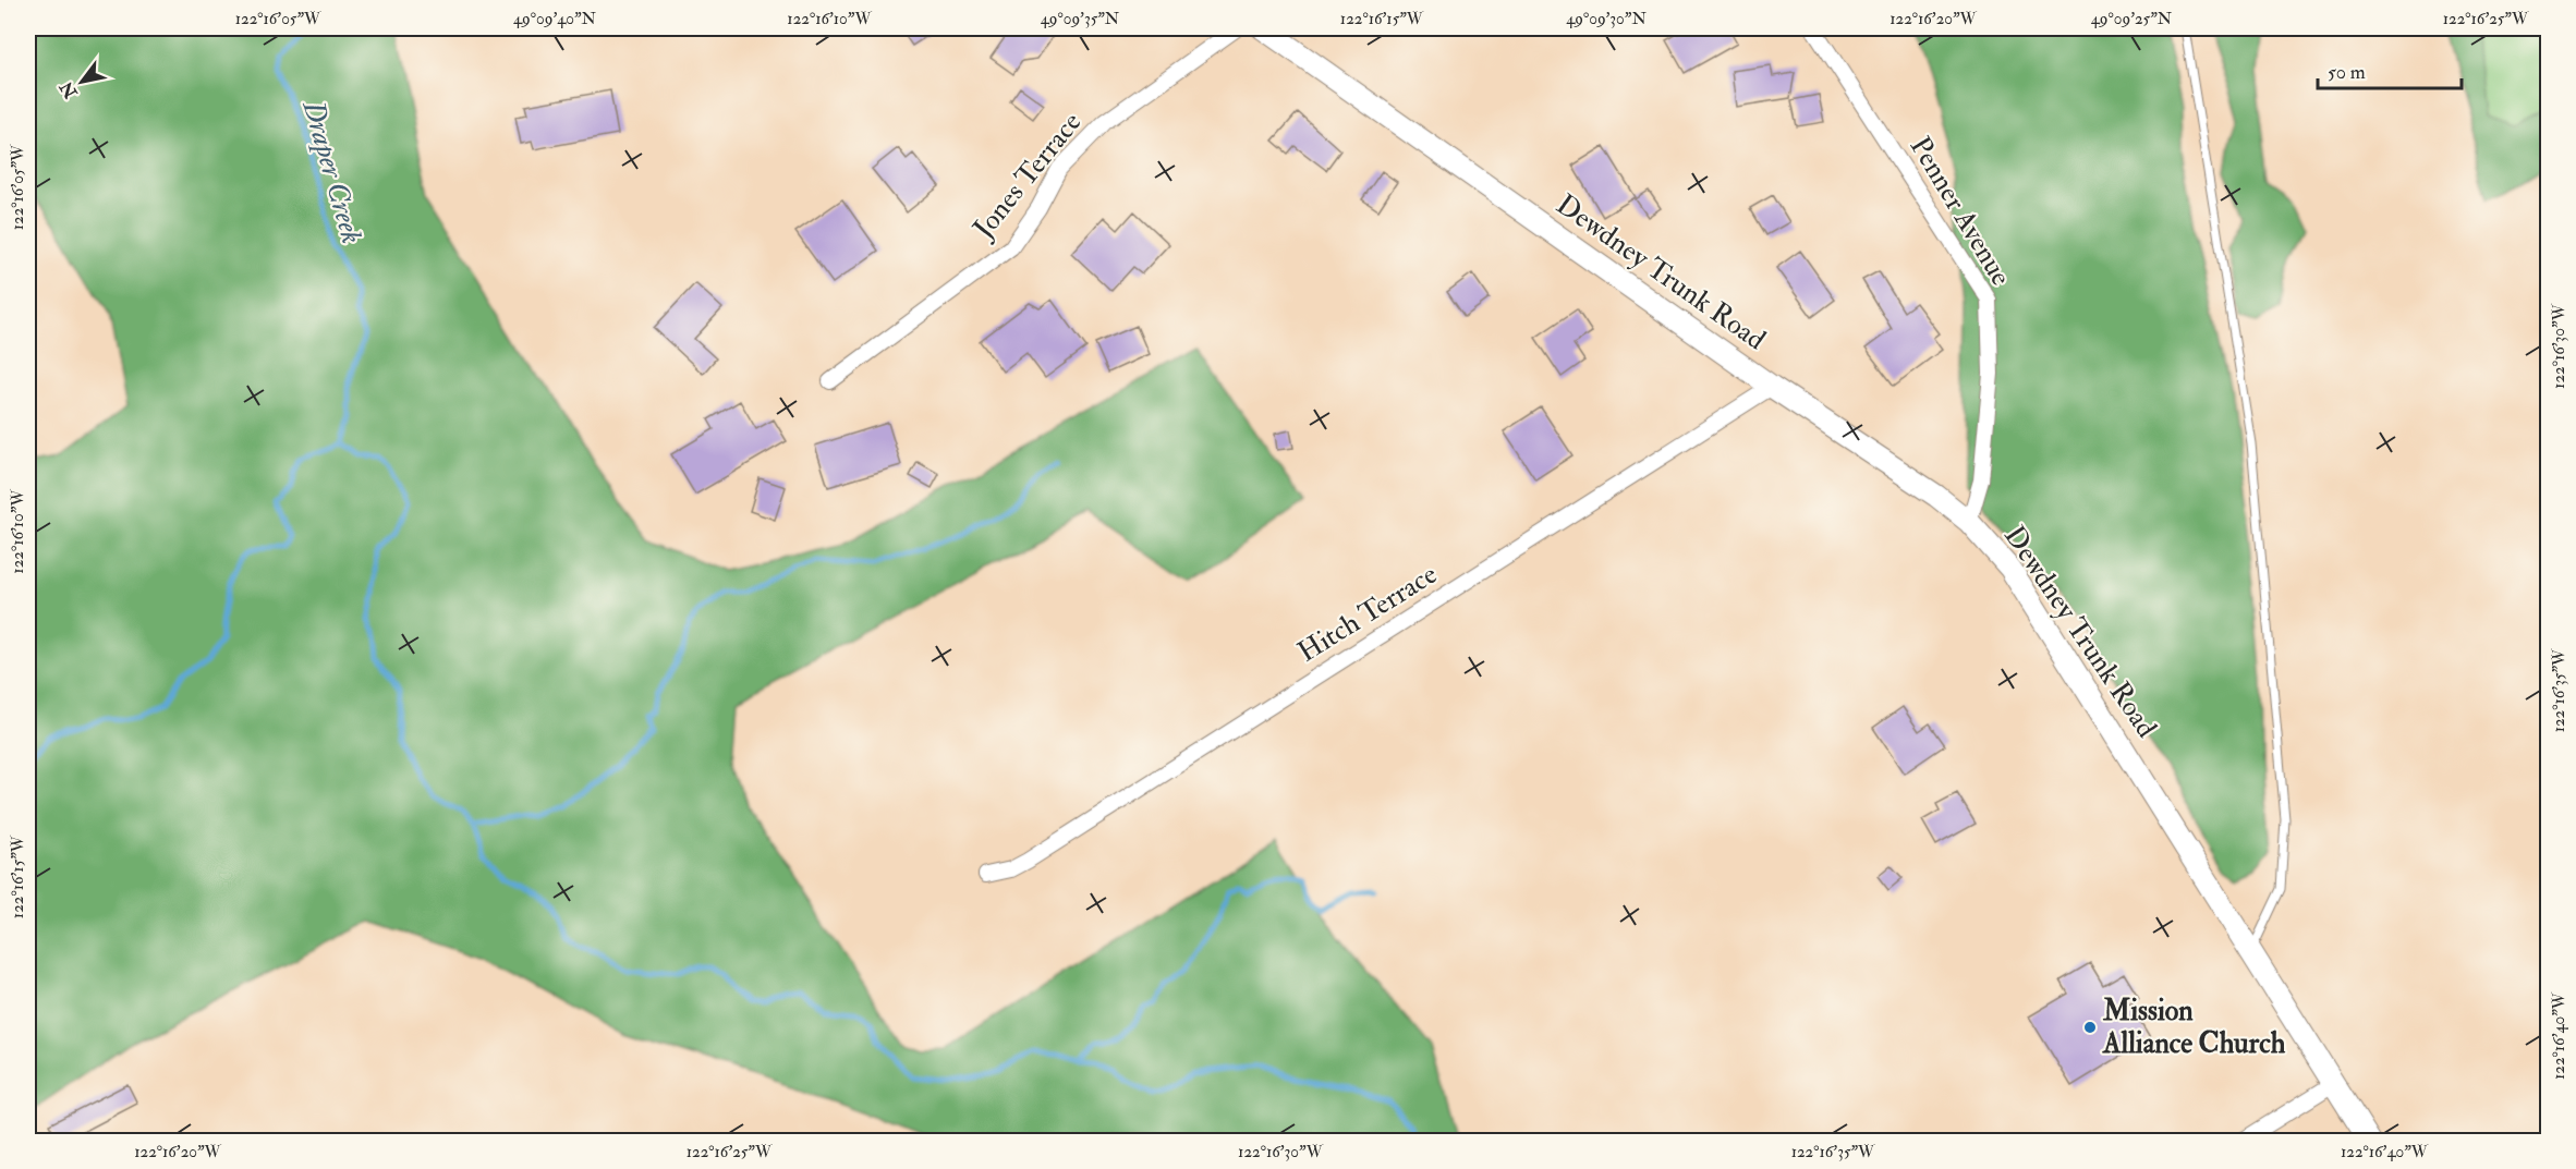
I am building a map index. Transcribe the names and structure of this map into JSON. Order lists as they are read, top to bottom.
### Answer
{
  "streets": {
    "main road": ["Dewdney Trunk Road"],
    "street": ["Jones Terrace", "Penner Avenue", "Hitch Terrace"]
  },
  "crossings": [
    ["Penner Avenue", "Dewdney Trunk Road"],
    ["Dewdney Trunk Road", "Hitch Terrace"]
  ],
  "water": ["Draper Creek"],
  "places": ["Mission Alliance Church"],
  "scale_bar": "50 m",
  "north": "bottom left",
  "coordinates": [
    "122°16'05\"W",
    "49°09'40\"N",
    "122°16'10\"W",
    "49°09'35\"N",
    "122°16'15\"W",
    "49°09'30\"N",
    "122°16'20\"W",
    "49°09'25\"N",
    "122°16'25\"W",
    "122°16'30\"W",
    "122°16'35\"W",
    "122°16'40\"W"
  ]
}
